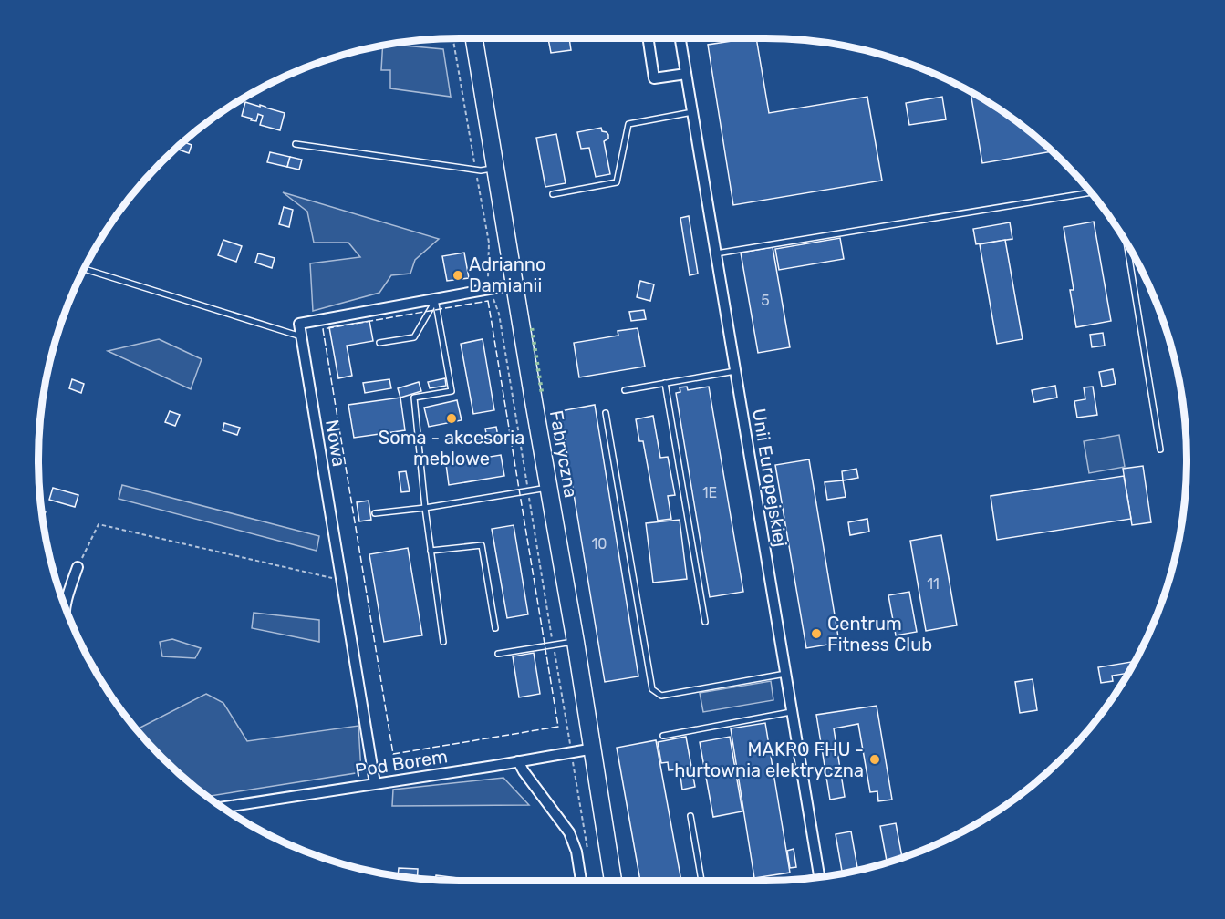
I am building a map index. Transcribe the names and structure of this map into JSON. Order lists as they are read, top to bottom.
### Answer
{
  "streets": {
    "main road": ["Fabryczna"],
    "street": ["Nowa", "Unii Europejskiej", "Pod Borem"]
  },
  "crossings": [
    ["Nowa", "Pod Borem"],
    ["Fabryczna", "Pod Borem"]
  ],
  "places": [
    "Adrianno Damianii",
    "Soma - akcesoria meblowe",
    "Centrum Fitness Club",
    "MAKRO FHU - hurtownia elektryczna"
  ],
  "house_numbers": [
    "5",
    "1E",
    "10",
    "11"
  ]
}
